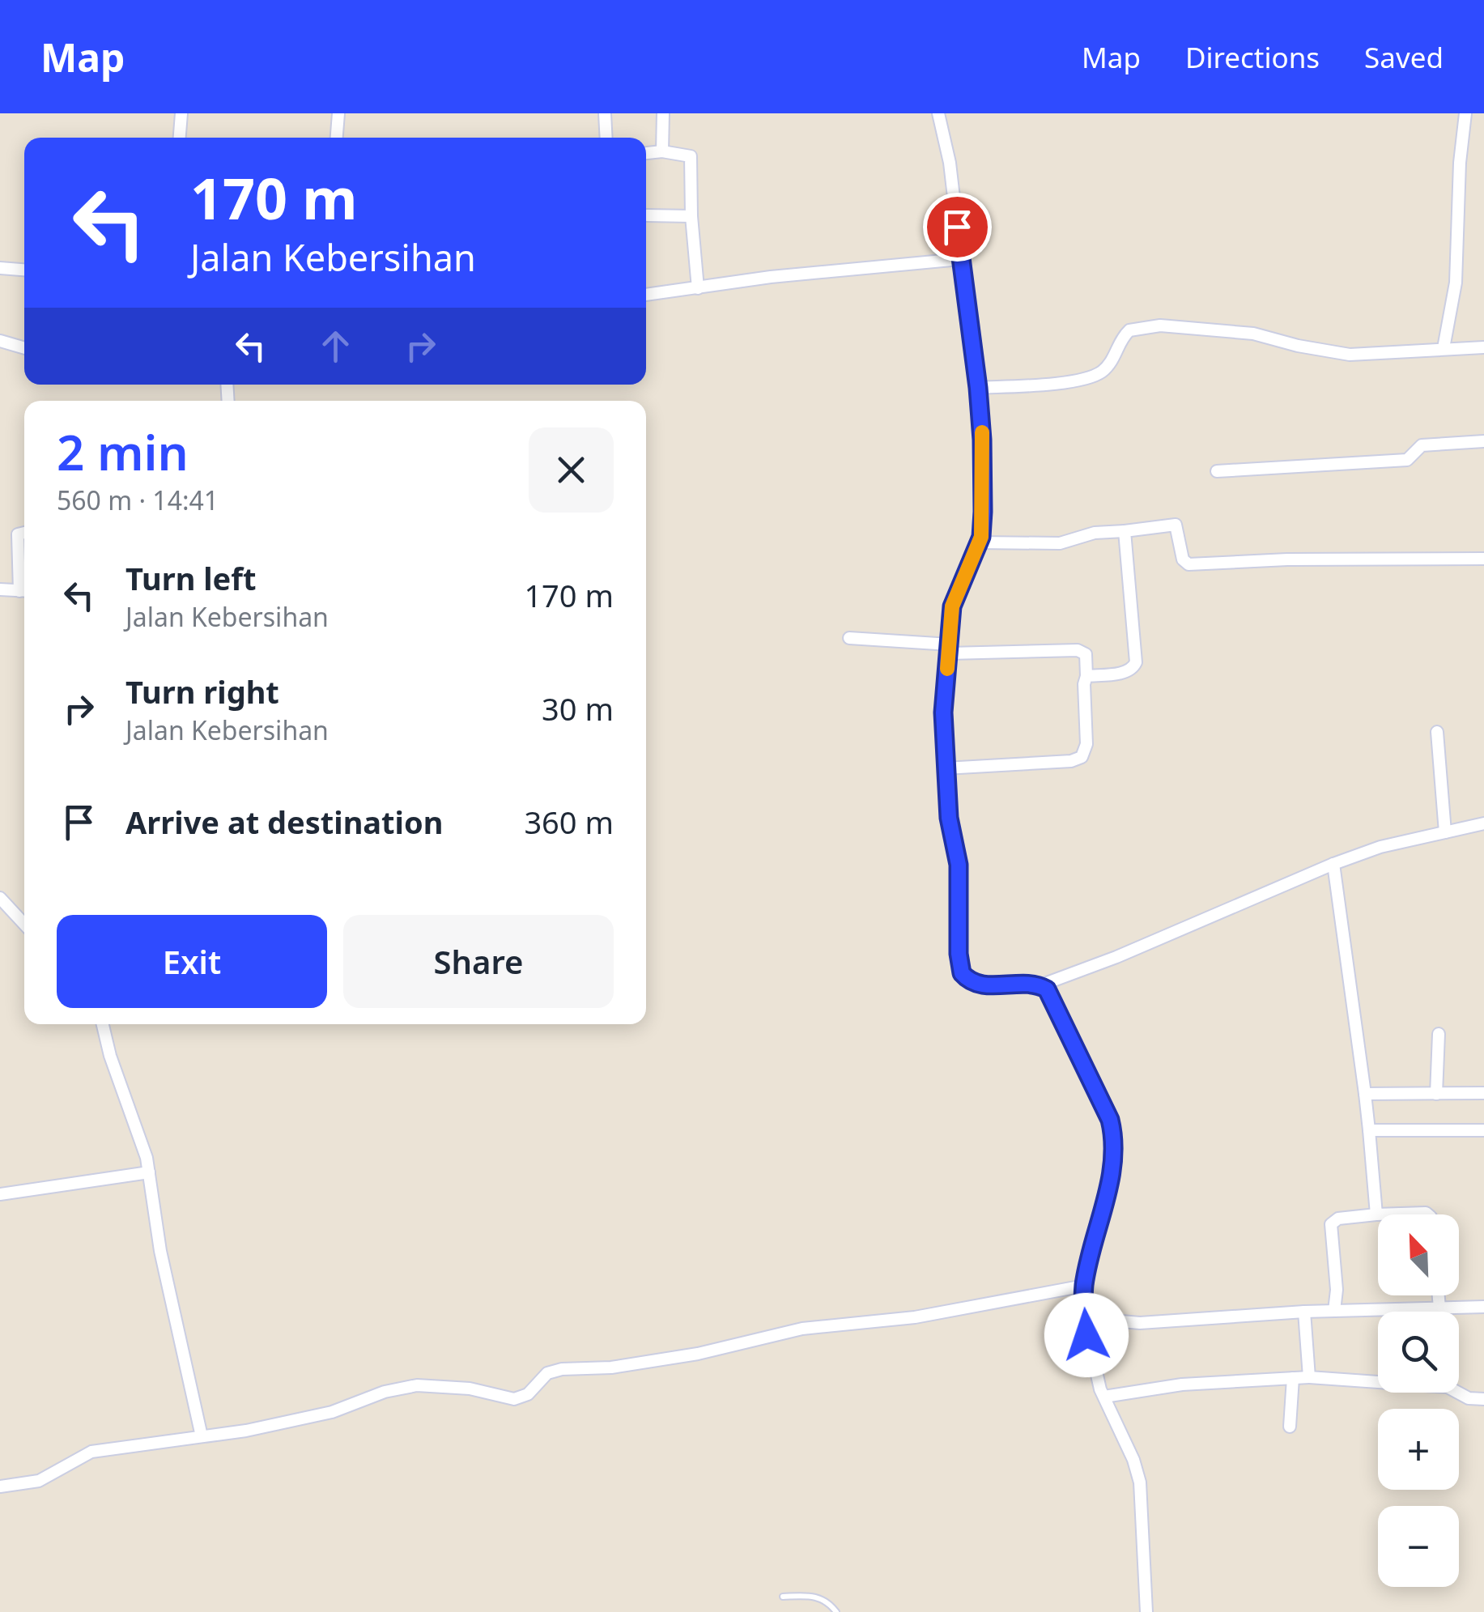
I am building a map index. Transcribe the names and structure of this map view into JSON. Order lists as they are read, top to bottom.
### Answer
{
  "north": "top left",
  "page": {
    "header": "Map",
    "nav": ["Map", "Directions", "Saved"],
    "turn": ["170 m", "Jalan Kebersihan"],
    "heading": ["2 min", "560 m · 14:41"],
    "list": [
      {
        "name": "Turn left",
        "note": "Jalan Kebersihan",
        "value": "170 m"
      },
      {
        "name": "Turn right",
        "note": "Jalan Kebersihan",
        "value": "30 m"
      },
      {
        "name": "Arrive at destination",
        "value": "360 m"
      }
    ],
    "buttons": ["Exit", "Share"],
    "map_buttons": ["+", "−"]
  }
}
